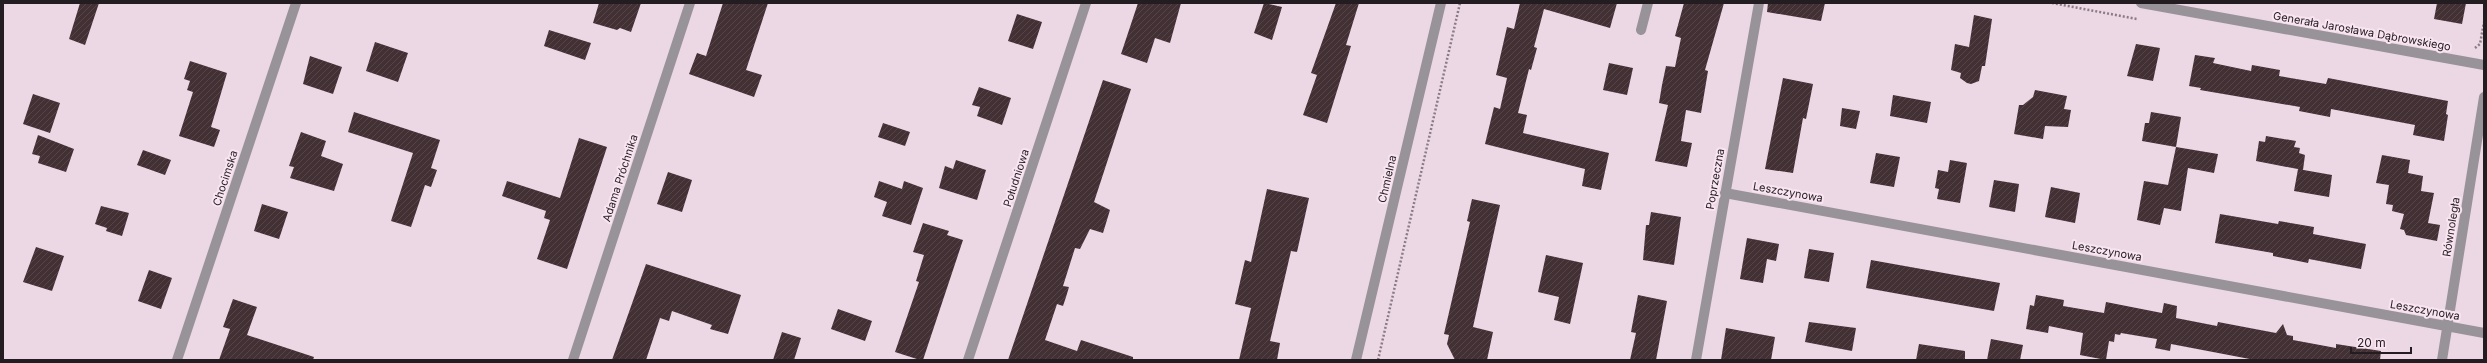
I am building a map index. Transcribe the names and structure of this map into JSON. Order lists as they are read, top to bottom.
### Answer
{
  "streets": {
    "street": [
      "Generała Jarosława Dąbrowskiego",
      "Chocimska",
      "Adama Próchnika",
      "Południowa",
      "Chmielna",
      "Poprzeczna",
      "Leszczynowa",
      "Równoległa"
    ]
  },
  "crossings": [
    ["Poprzeczna", "Leszczynowa"],
    ["Leszczynowa", "Równoległa"]
  ],
  "scale_bar": "20 m"
}
